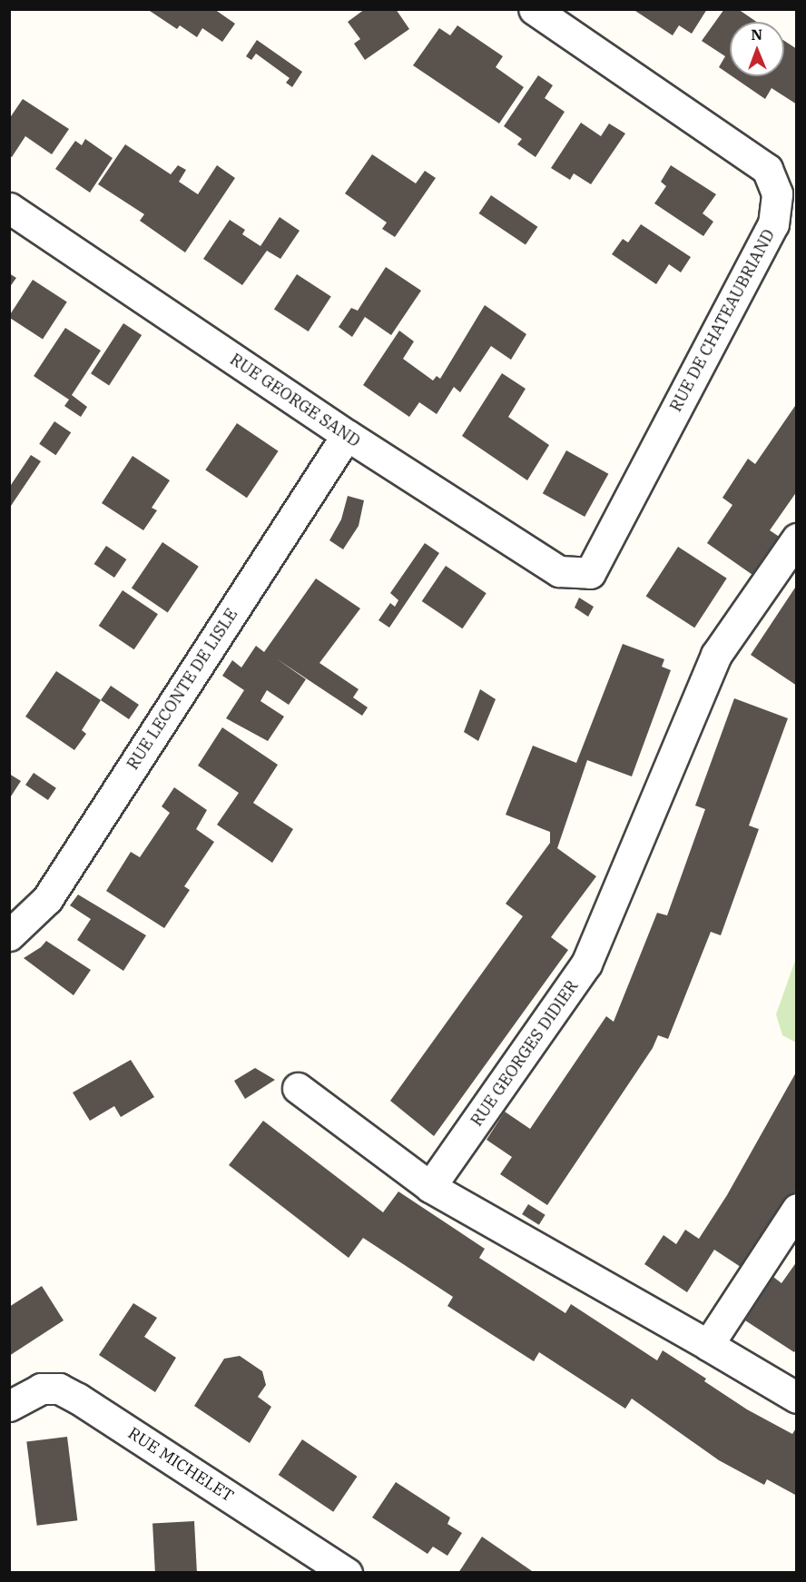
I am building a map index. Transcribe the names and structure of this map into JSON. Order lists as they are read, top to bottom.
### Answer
{
  "streets": {
    "street": [
      "RUE DE CHATEAUBRIAND",
      "RUE GEORGE SAND",
      "RUE LECONTE DE LISLE",
      "RUE GEORGES DIDIER",
      "RUE MICHELET"
    ]
  },
  "crossings": [
    ["RUE DE CHATEAUBRIAND", "RUE GEORGE SAND"],
    ["RUE GEORGE SAND", "RUE LECONTE DE LISLE"]
  ],
  "north": "top"
}
